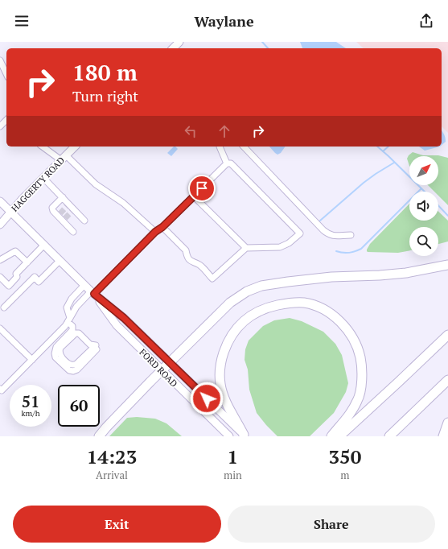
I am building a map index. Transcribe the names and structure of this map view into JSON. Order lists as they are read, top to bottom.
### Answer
{
  "streets": {
    "main road": ["HAGGERTY ROAD", "FORD ROAD"]
  },
  "crossings": [
    ["HAGGERTY ROAD", "FORD ROAD"]
  ],
  "north": "top right",
  "page": {
    "header": "Waylane",
    "turn": ["180 m", "Turn right"],
    "speed": "51 km/h",
    "limit": "60",
    "eta": [
      "14:23",
      "Arrival",
      "1",
      "min",
      "350",
      "m"
    ],
    "buttons": ["Exit", "Share"]
  }
}
